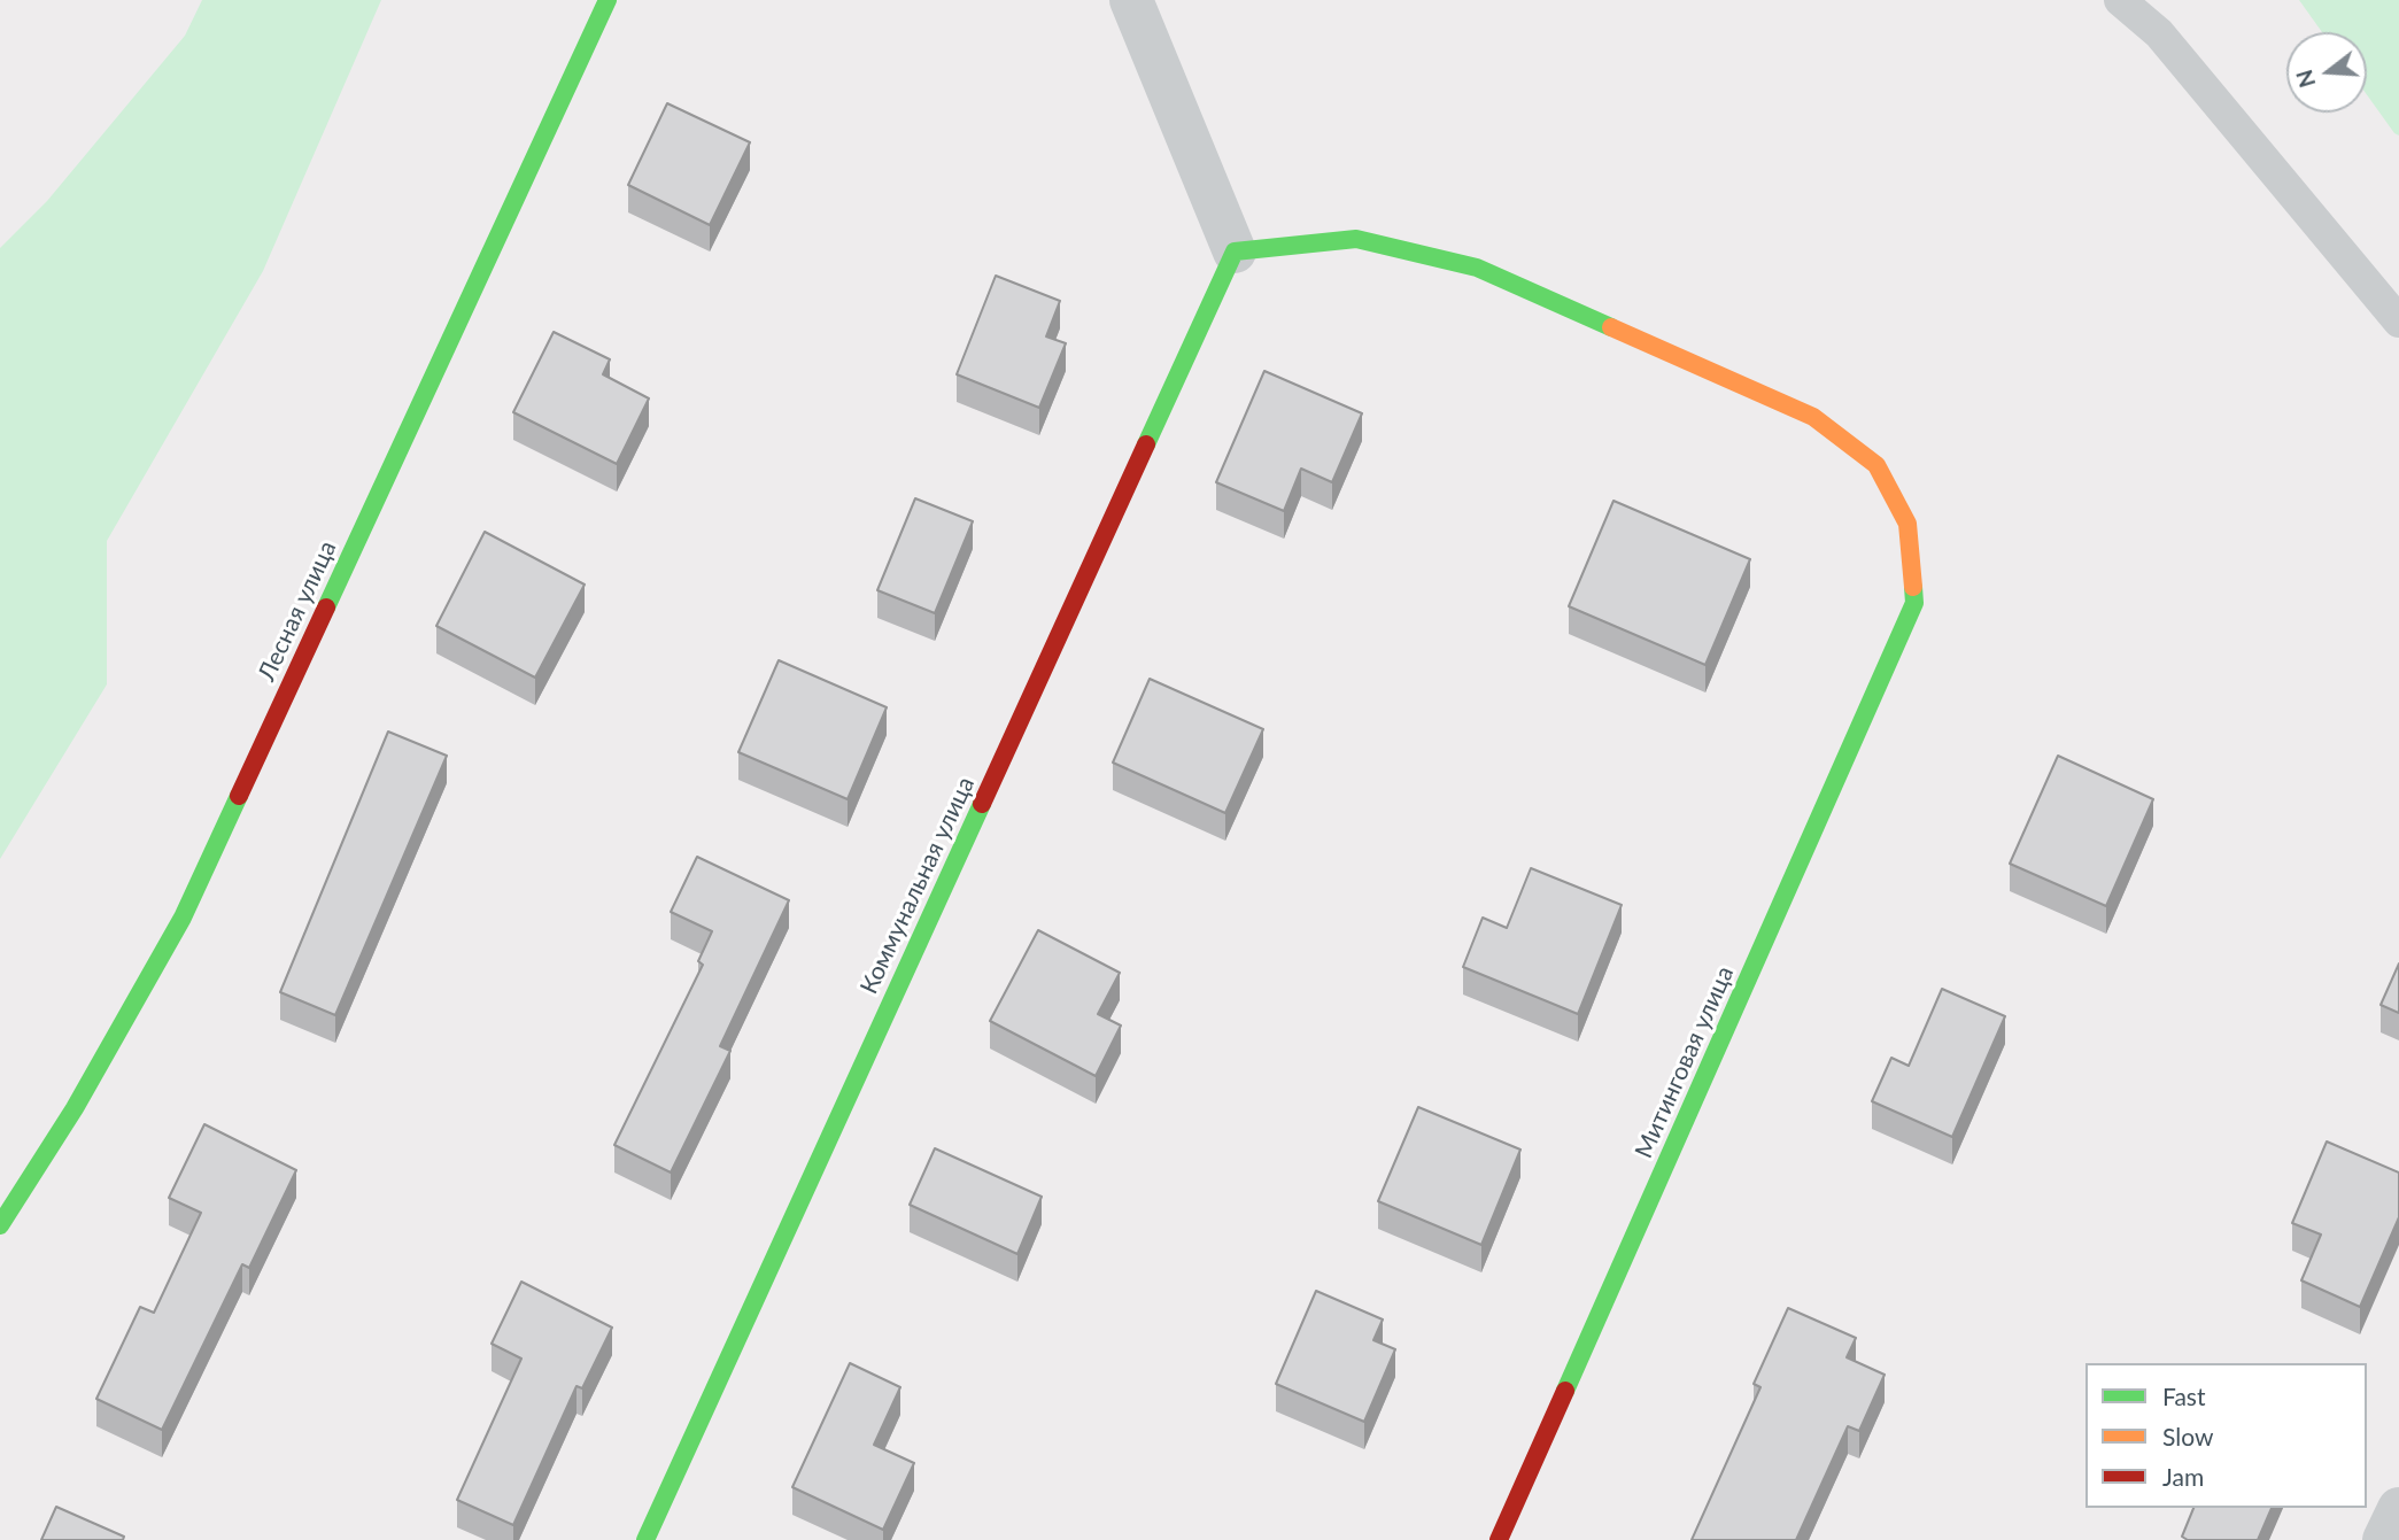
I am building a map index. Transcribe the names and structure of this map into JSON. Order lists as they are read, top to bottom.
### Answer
{
  "streets": {
    "street": ["Лесная улица", "Коммунальная улица", "Митинговая улица"]
  },
  "crossings": [
    ["Коммунальная улица", "Митинговая улица"]
  ],
  "legend": ["Fast", "Slow", "Jam"],
  "north": "left"
}
